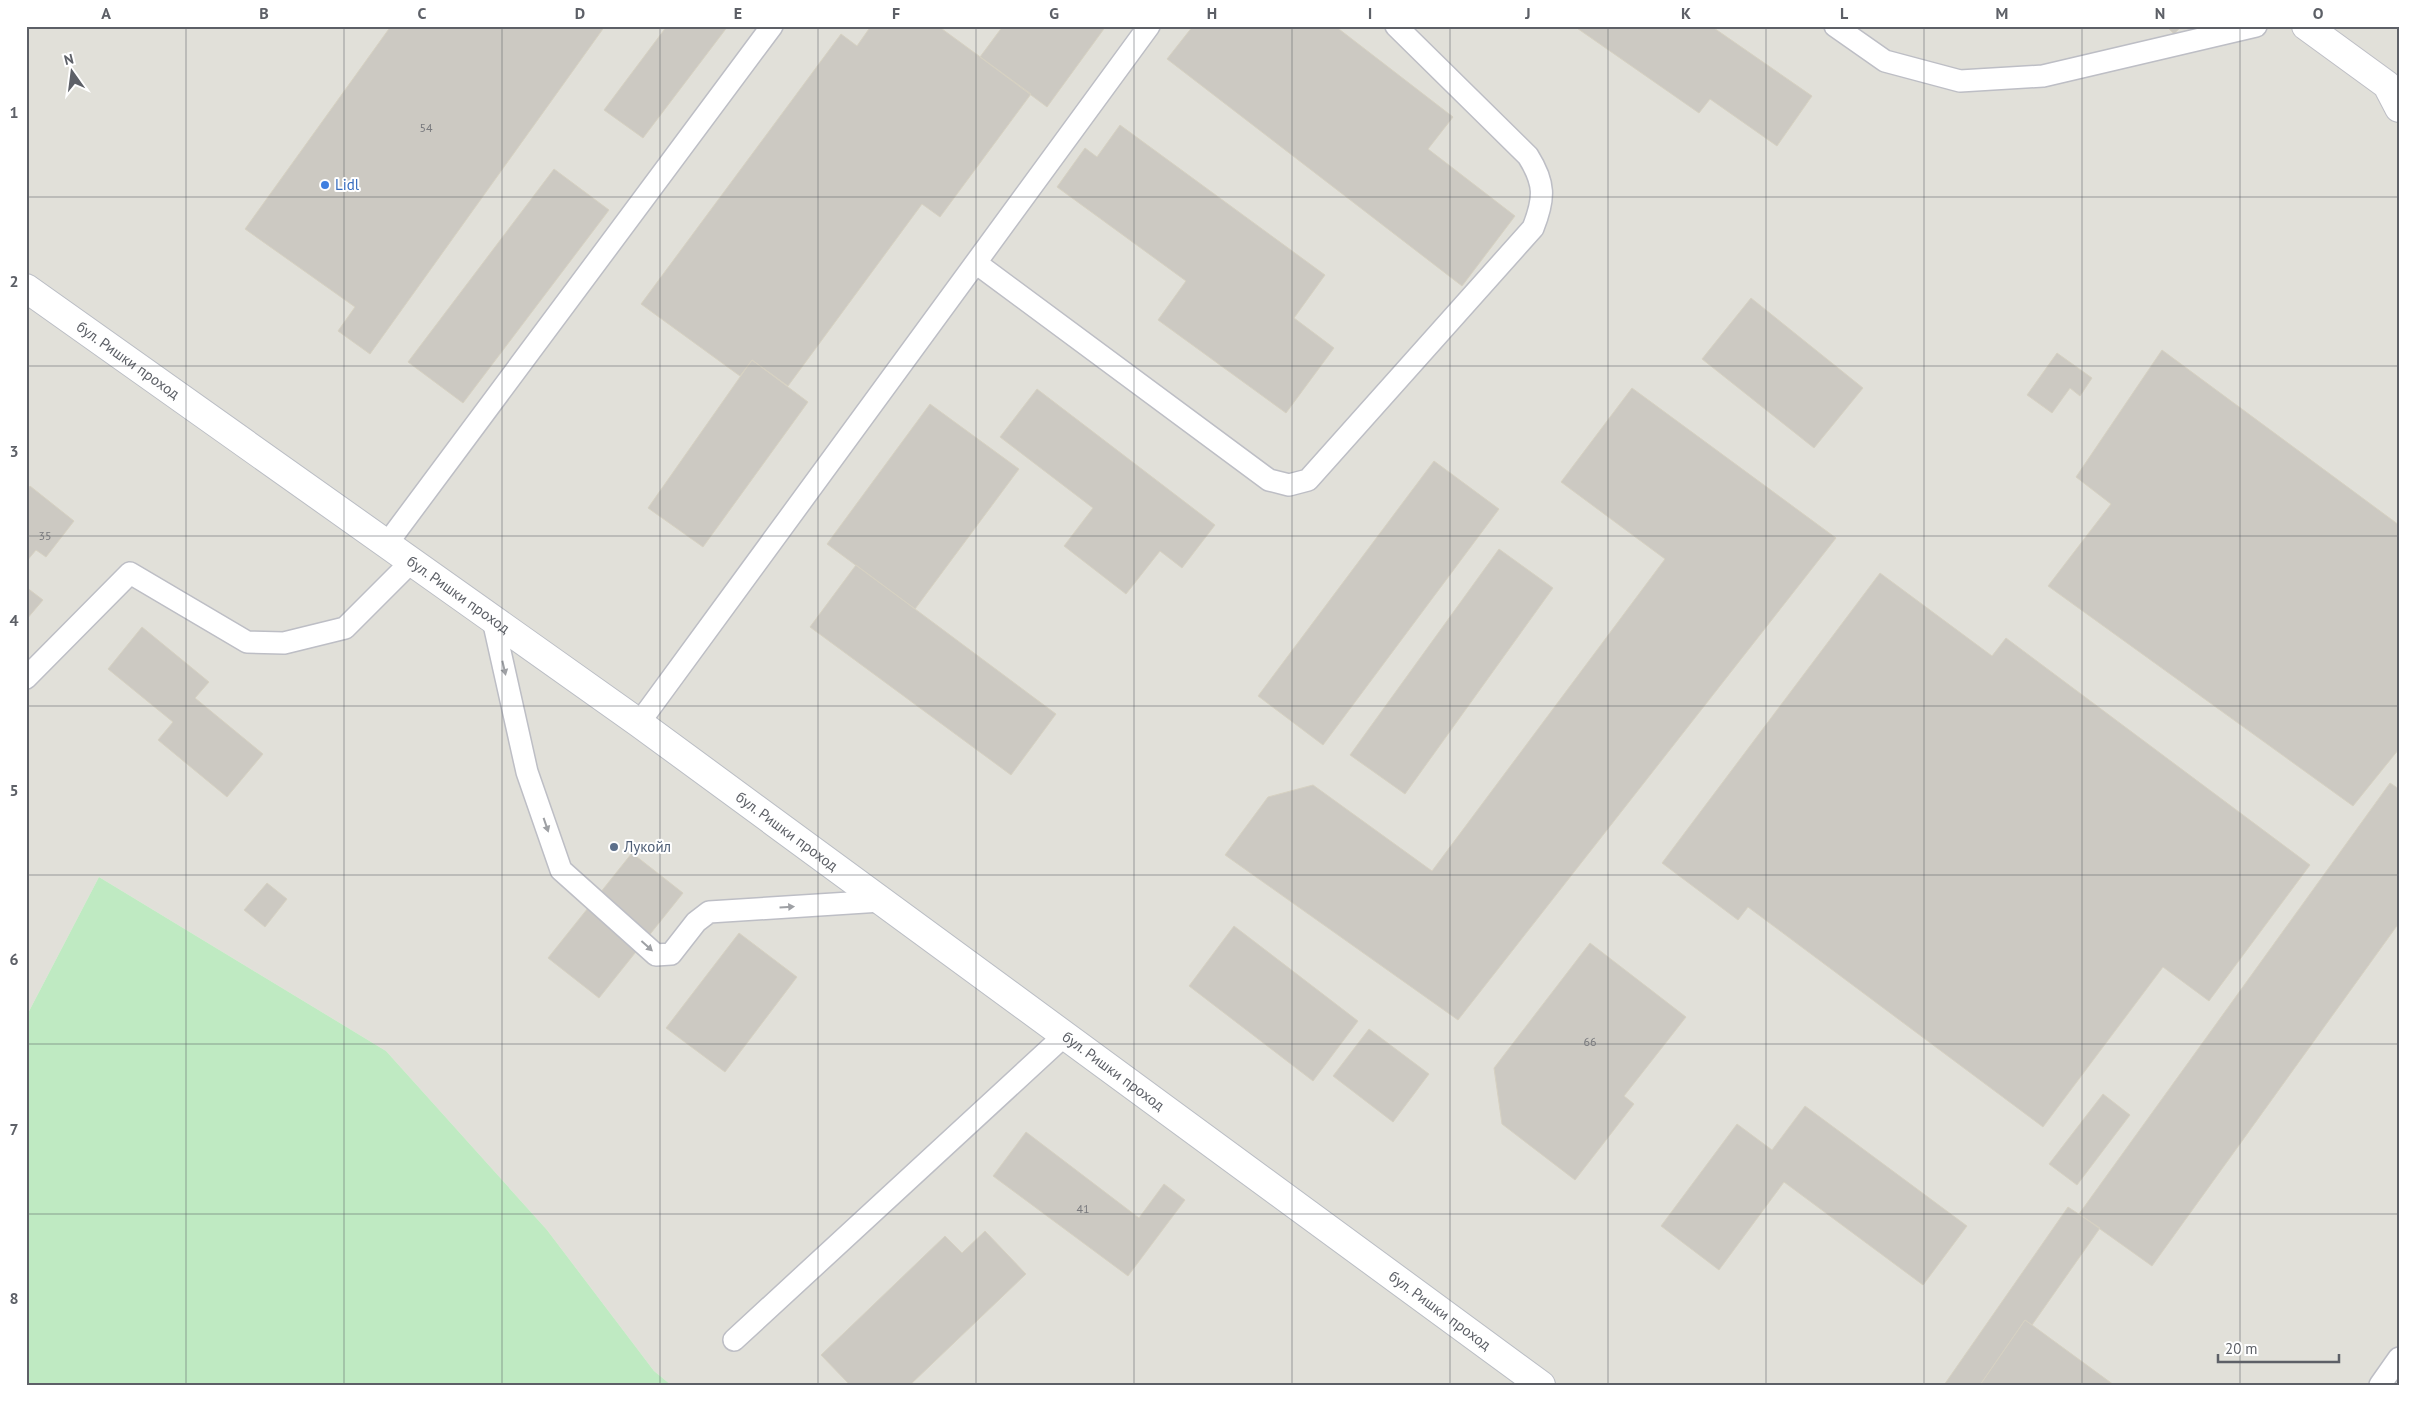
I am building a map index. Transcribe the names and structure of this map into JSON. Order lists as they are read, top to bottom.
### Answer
{
  "streets": {
    "main road": ["бул. Ришки проход"]
  },
  "places": ["Lidl", "Лукойл"],
  "house_numbers": [
    "54",
    "35",
    "66",
    "41"
  ],
  "scale_bar": "20 m",
  "north": "top",
  "grid": {
    "columns": [
      "A",
      "B",
      "C",
      "D",
      "E",
      "F",
      "G",
      "H",
      "I",
      "J",
      "K",
      "L",
      "M",
      "N",
      "O"
    ],
    "rows": [
      "1",
      "2",
      "3",
      "4",
      "5",
      "6",
      "7",
      "8"
    ]
  }
}
